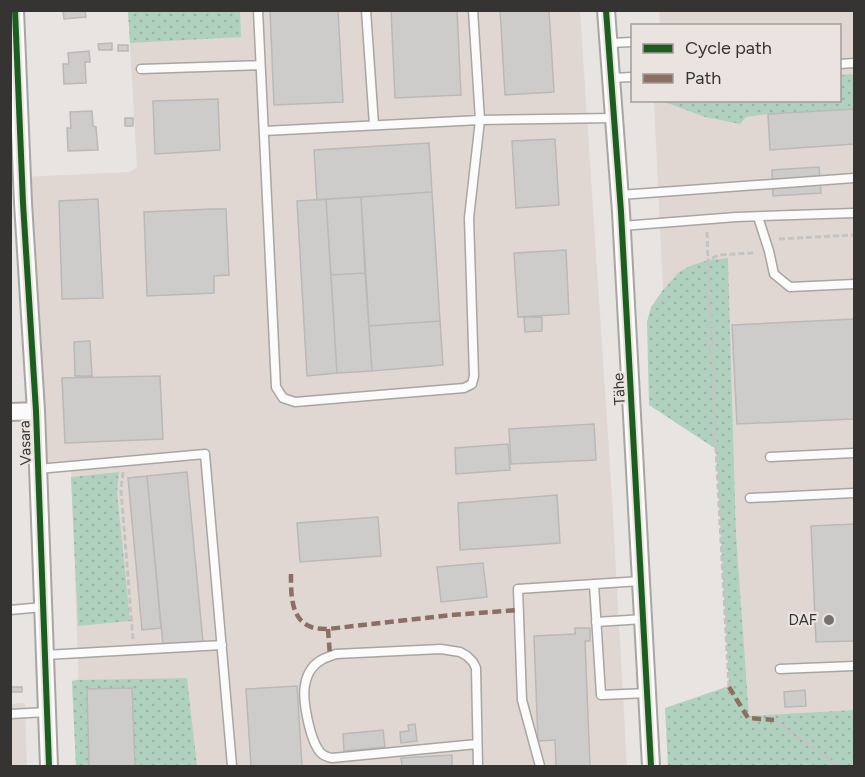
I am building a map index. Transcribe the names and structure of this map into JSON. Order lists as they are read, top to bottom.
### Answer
{
  "streets": {
    "street": ["Tähe", "Vasara"]
  },
  "places": ["DAF"],
  "legend": ["Cycle path", "Path"]
}
